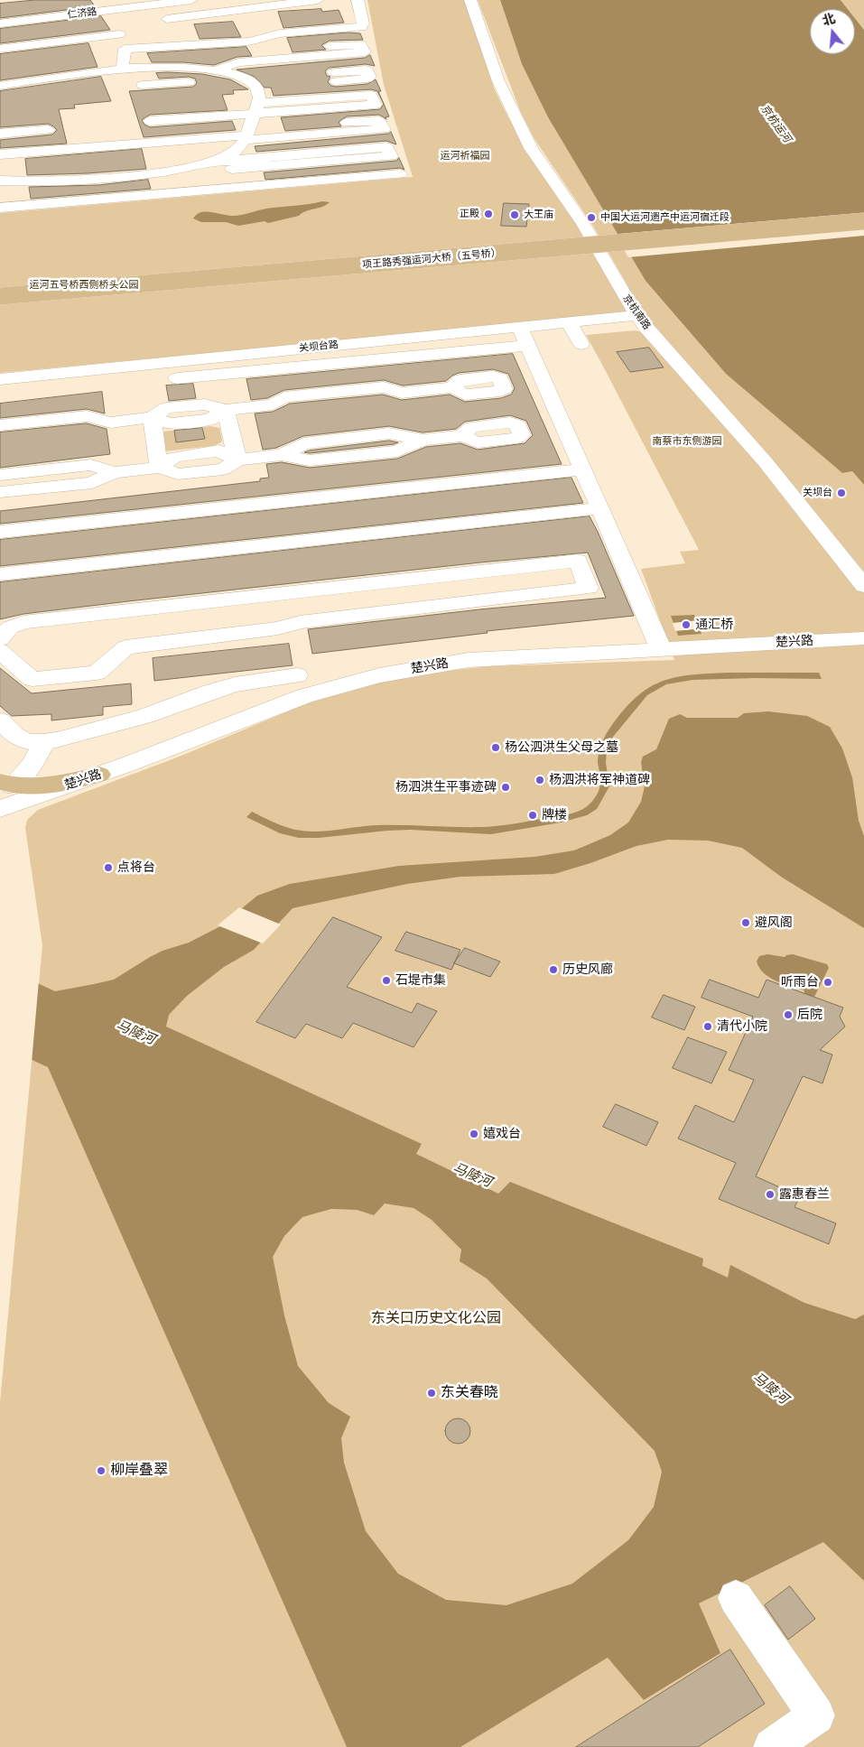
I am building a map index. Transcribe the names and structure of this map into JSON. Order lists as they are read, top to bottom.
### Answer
{
  "streets": {
    "main road": ["项王路秀强运河大桥（五号桥）"],
    "street": [
      "仁济路",
      "京杭南路",
      "关坝台路",
      "楚兴路"
    ]
  },
  "crossings": [
    ["京杭南路", "关坝台路"]
  ],
  "water": ["京杭运河", "马陵河"],
  "parks": [
    "运河祈福园",
    "运河五号桥西侧桥头公园",
    "南蔡市东侧游园",
    "东关口历史文化公园"
  ],
  "places": [
    "正殿",
    "大王庙",
    "中国大运河遗产中运河宿迁段",
    "关坝台",
    "通汇桥",
    "杨公泗洪生父母之墓",
    "杨泗洪将军神道碑",
    "杨泗洪生平事迹碑",
    "牌楼",
    "点将台",
    "避风阁",
    "历史风廊",
    "石堤市集",
    "听雨台",
    "后院",
    "清代小院",
    "嬉戏台",
    "露惠春兰",
    "东关春晓",
    "柳岸叠翠"
  ],
  "north": "top"
}
